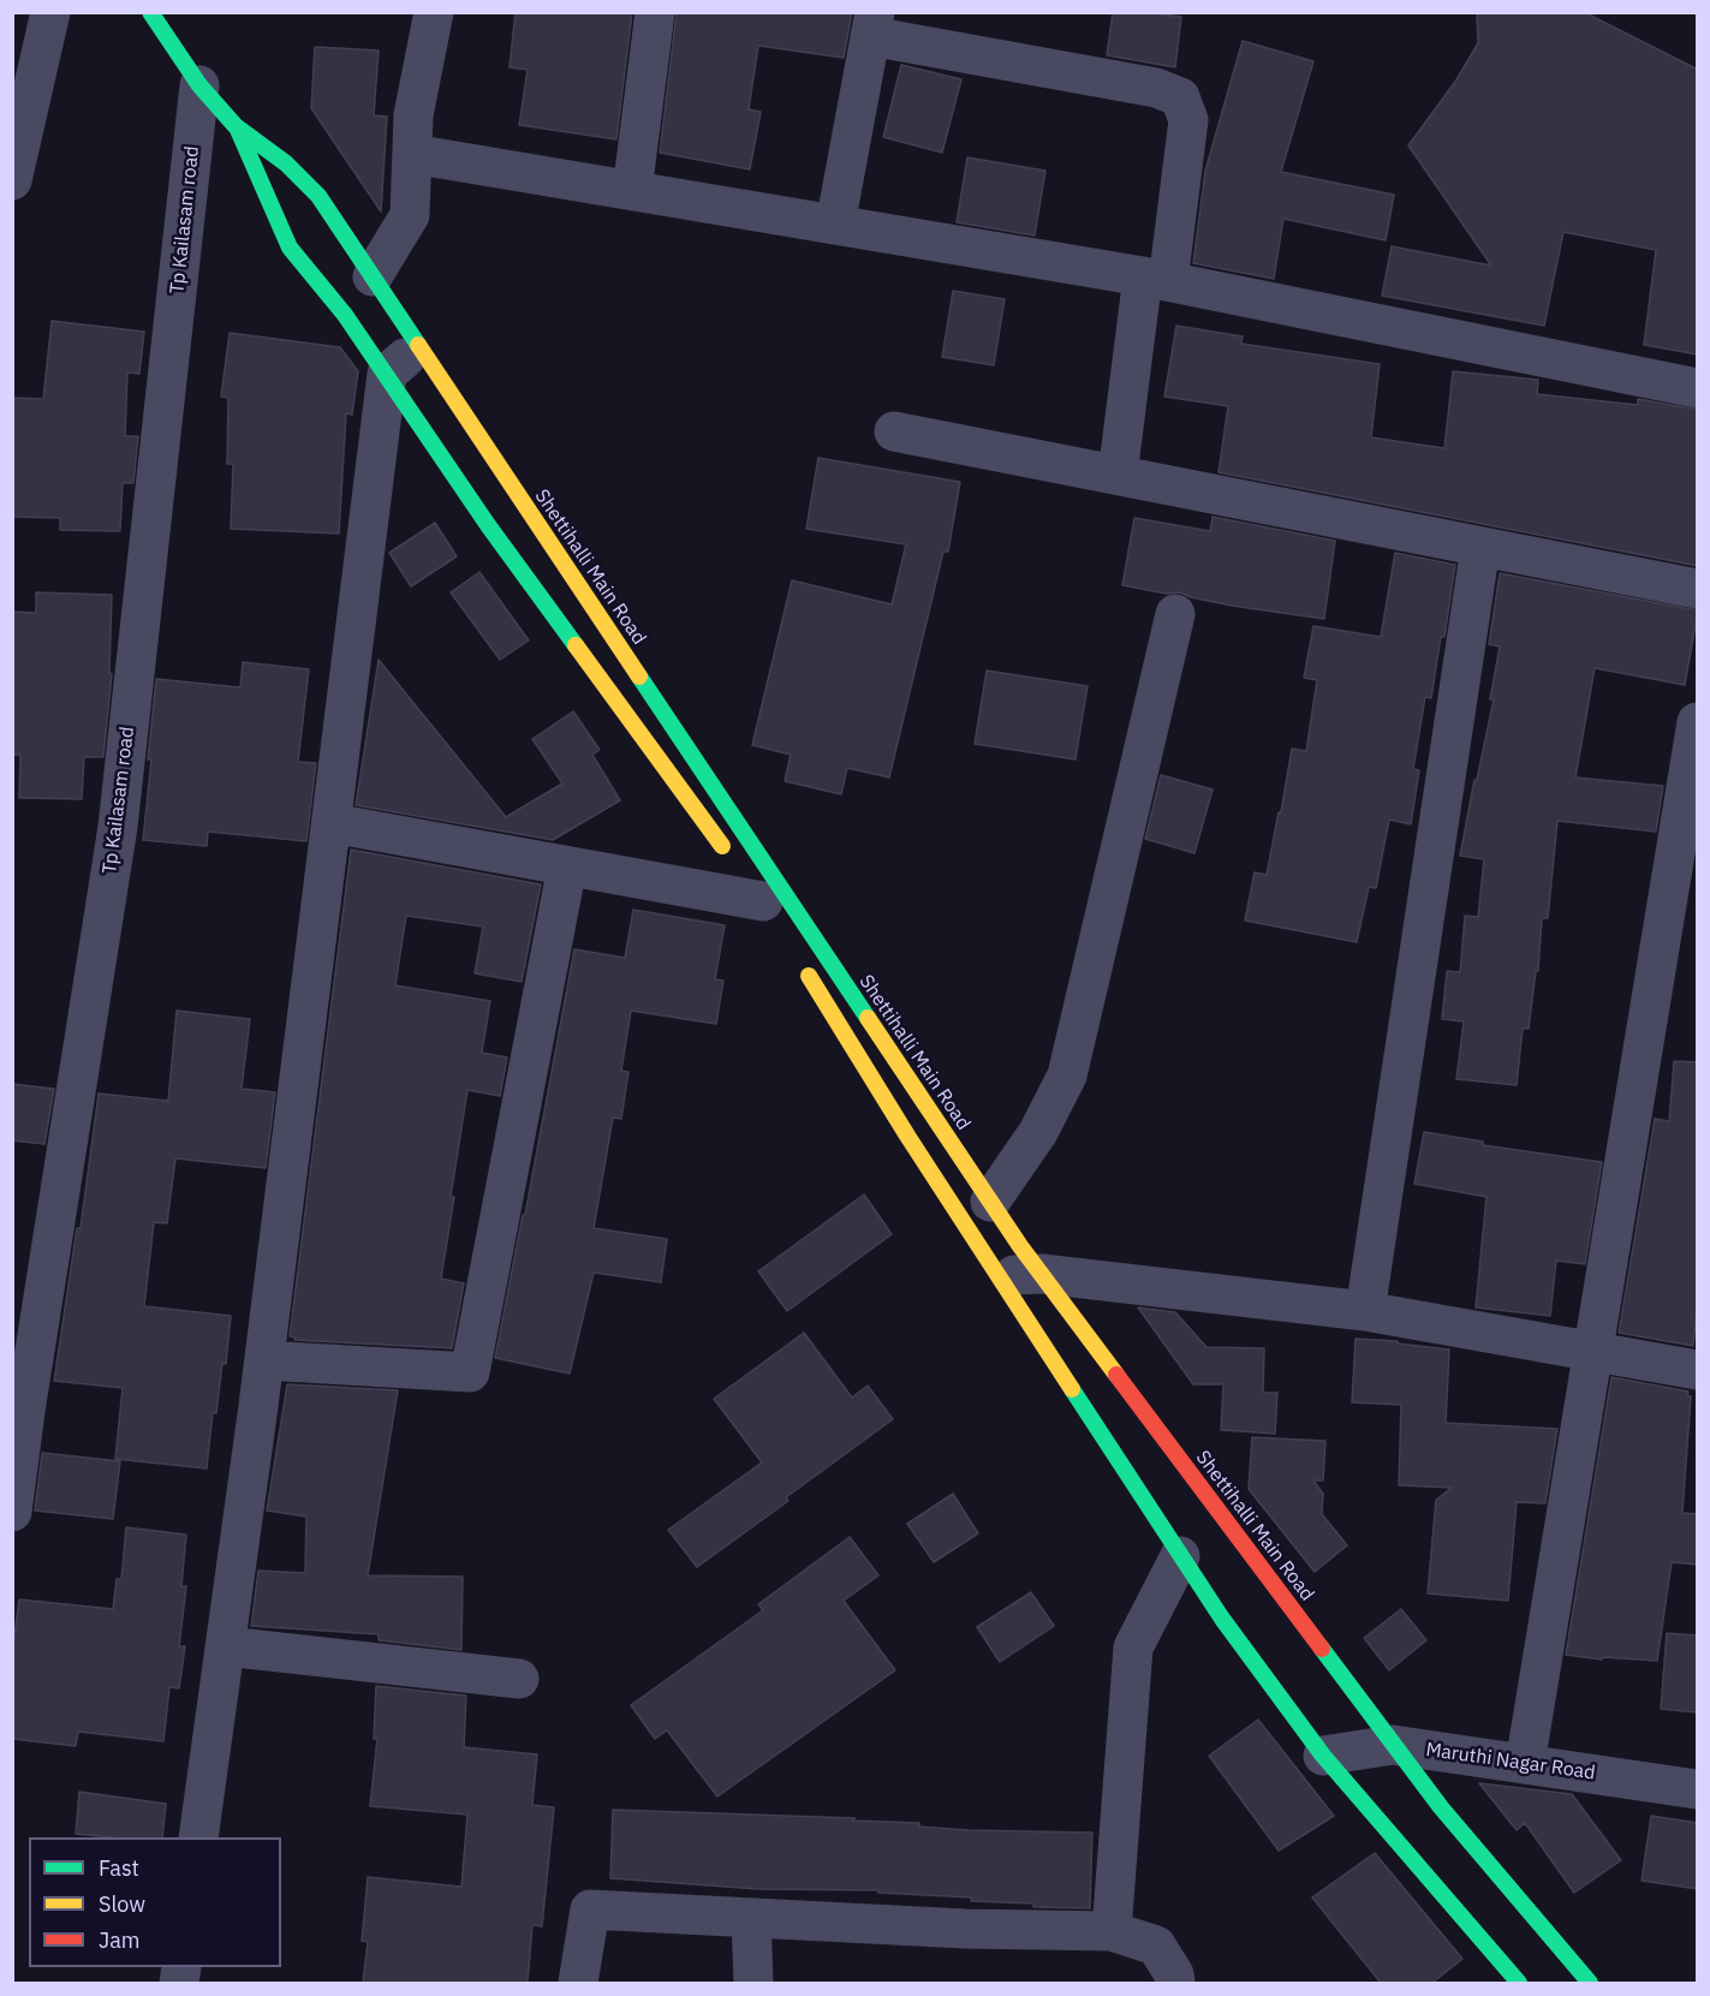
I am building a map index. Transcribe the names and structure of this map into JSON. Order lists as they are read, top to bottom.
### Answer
{
  "streets": {
    "main road": ["Shettihalli Main Road"],
    "street": ["Tp Kailasam road", "Maruthi Nagar Road"]
  },
  "crossings": [
    ["Tp Kailasam road", "Shettihalli Main Road"],
    ["Shettihalli Main Road", "Maruthi Nagar Road"]
  ],
  "legend": ["Fast", "Slow", "Jam"]
}
